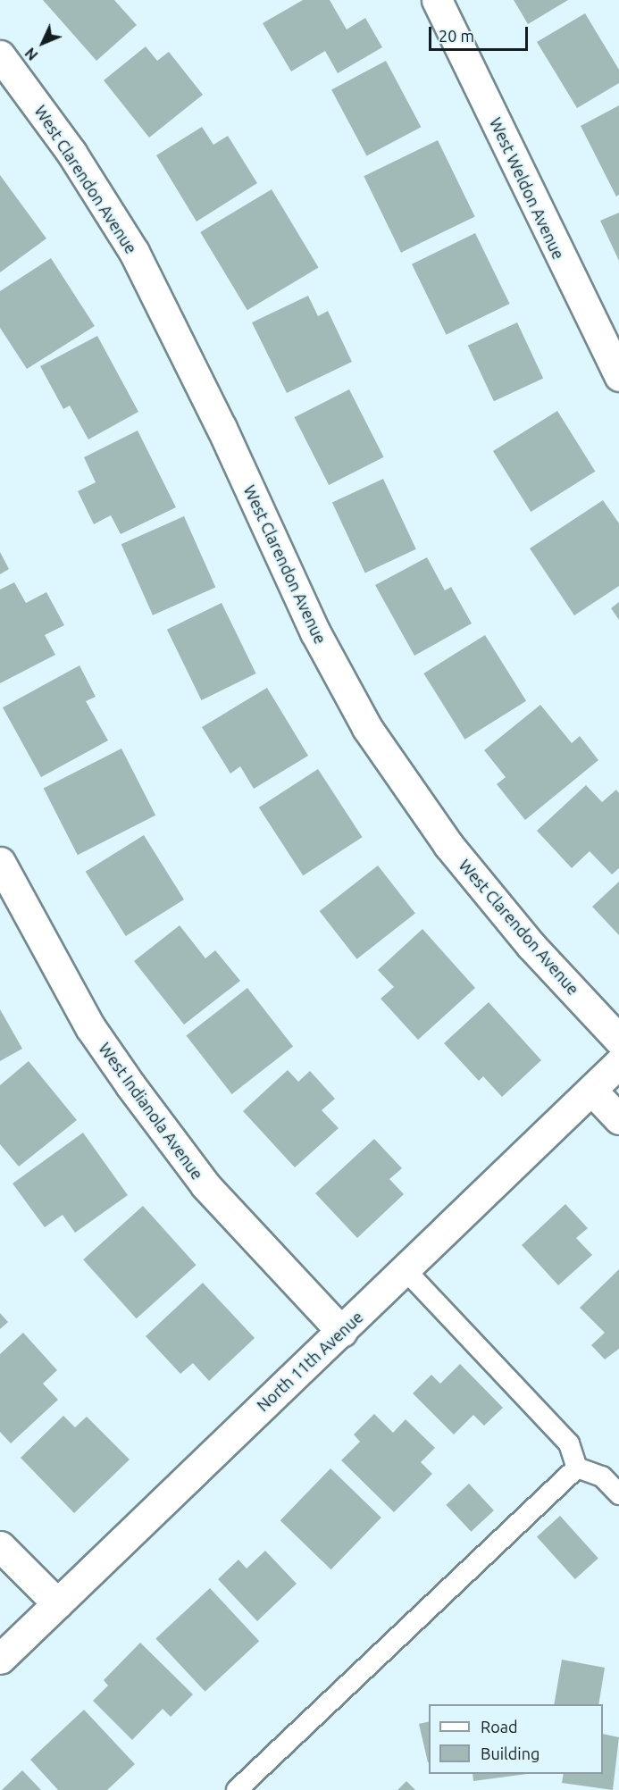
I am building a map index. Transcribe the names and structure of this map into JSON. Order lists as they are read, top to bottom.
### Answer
{
  "streets": {
    "street": [
      "West Clarendon Avenue",
      "West Weldon Avenue",
      "West Indianola Avenue",
      "North 11th Avenue"
    ]
  },
  "crossings": [
    ["West Indianola Avenue", "North 11th Avenue"]
  ],
  "legend": ["Road", "Building"],
  "scale_bar": "20 m",
  "north": "bottom left"
}
